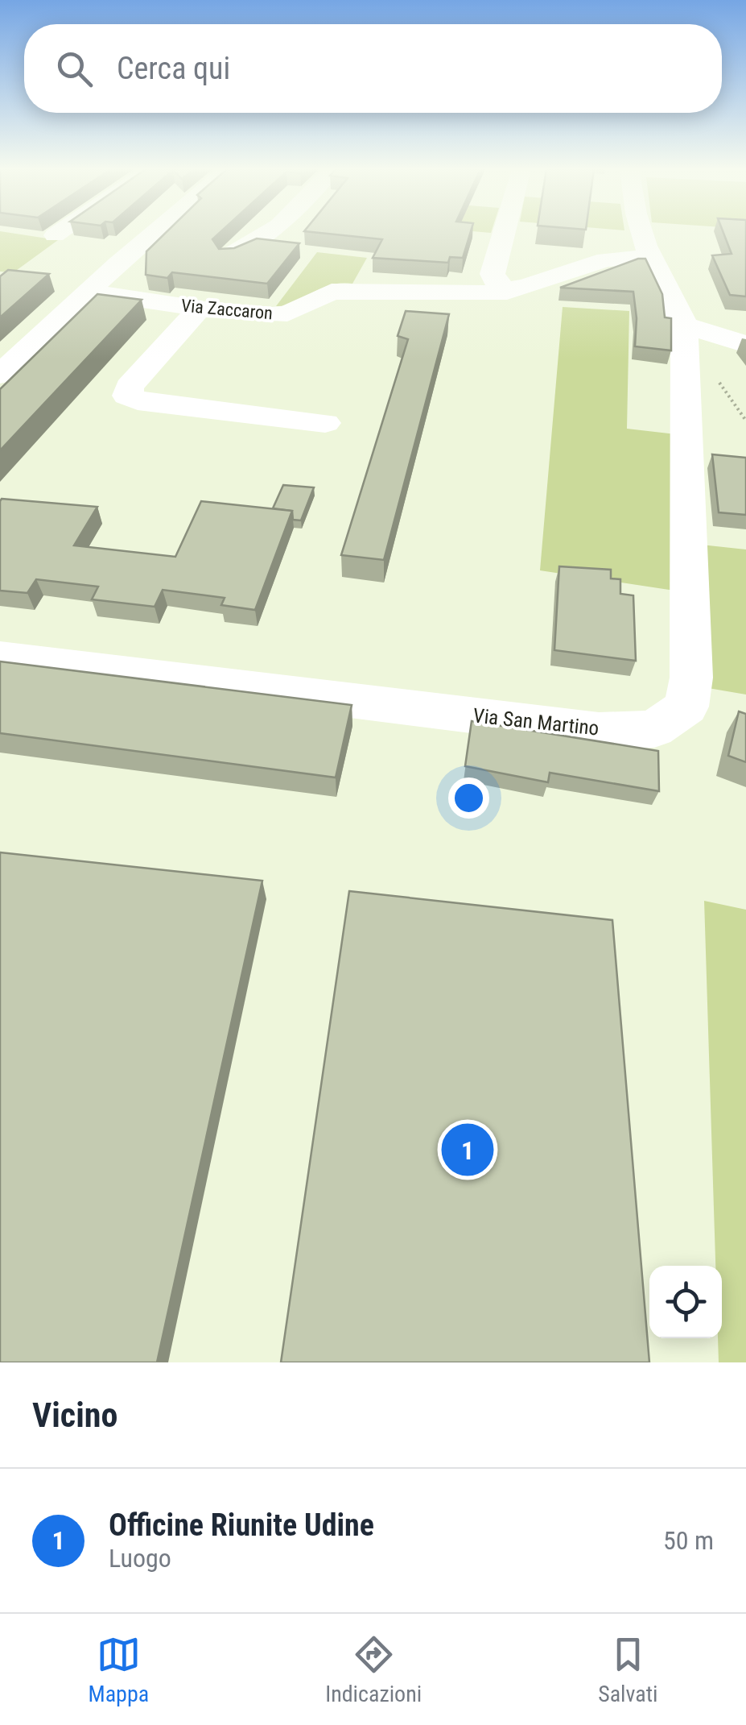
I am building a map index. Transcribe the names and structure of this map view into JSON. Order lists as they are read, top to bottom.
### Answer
{
  "streets": {
    "street": ["Via Zaccaron", "Via San Martino"]
  },
  "crossings": [
    ["Via Zaccaron", "Via San Martino"]
  ],
  "page": {
    "search": "Cerca qui",
    "pins": "1",
    "heading": "Vicino",
    "list": [
      {
        "mark": "1",
        "name": "Officine Riunite Udine",
        "note": "Luogo",
        "value": "50 m"
      }
    ],
    "nav": ["Mappa", "Indicazioni", "Salvati"]
  }
}
